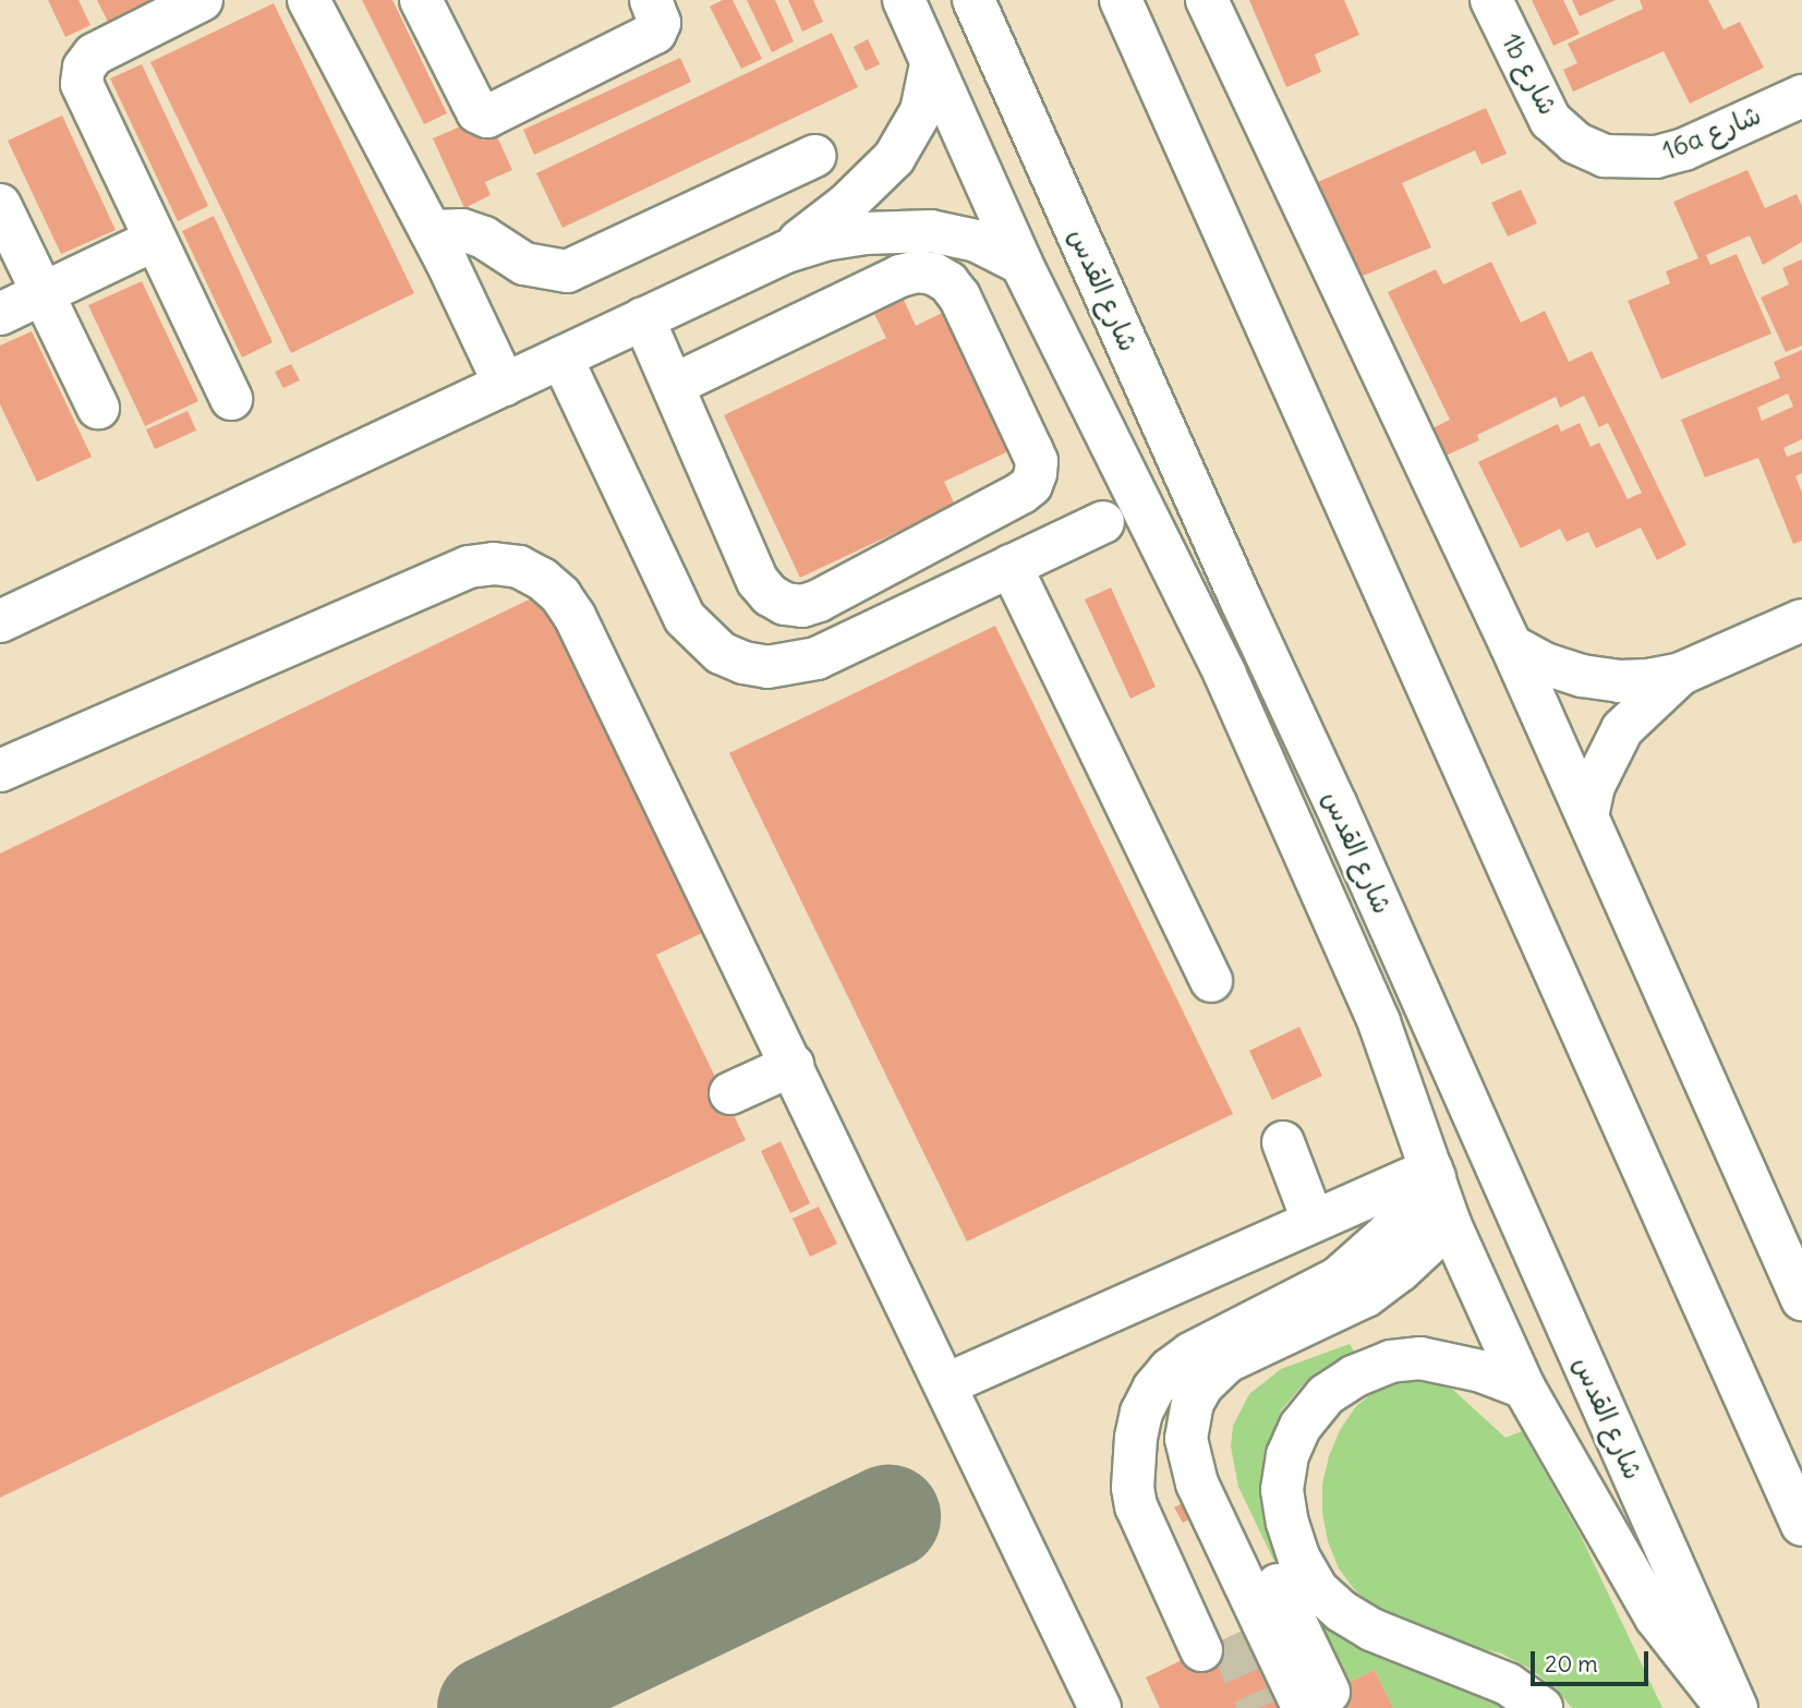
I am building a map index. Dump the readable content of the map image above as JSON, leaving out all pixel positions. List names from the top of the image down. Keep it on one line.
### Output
{"streets":{"street":["1b شارع","16a شارع","شارع القدس"]},"crossings":[["1b شارع","16a شارع"]],"scale_bar":"20 m"}
